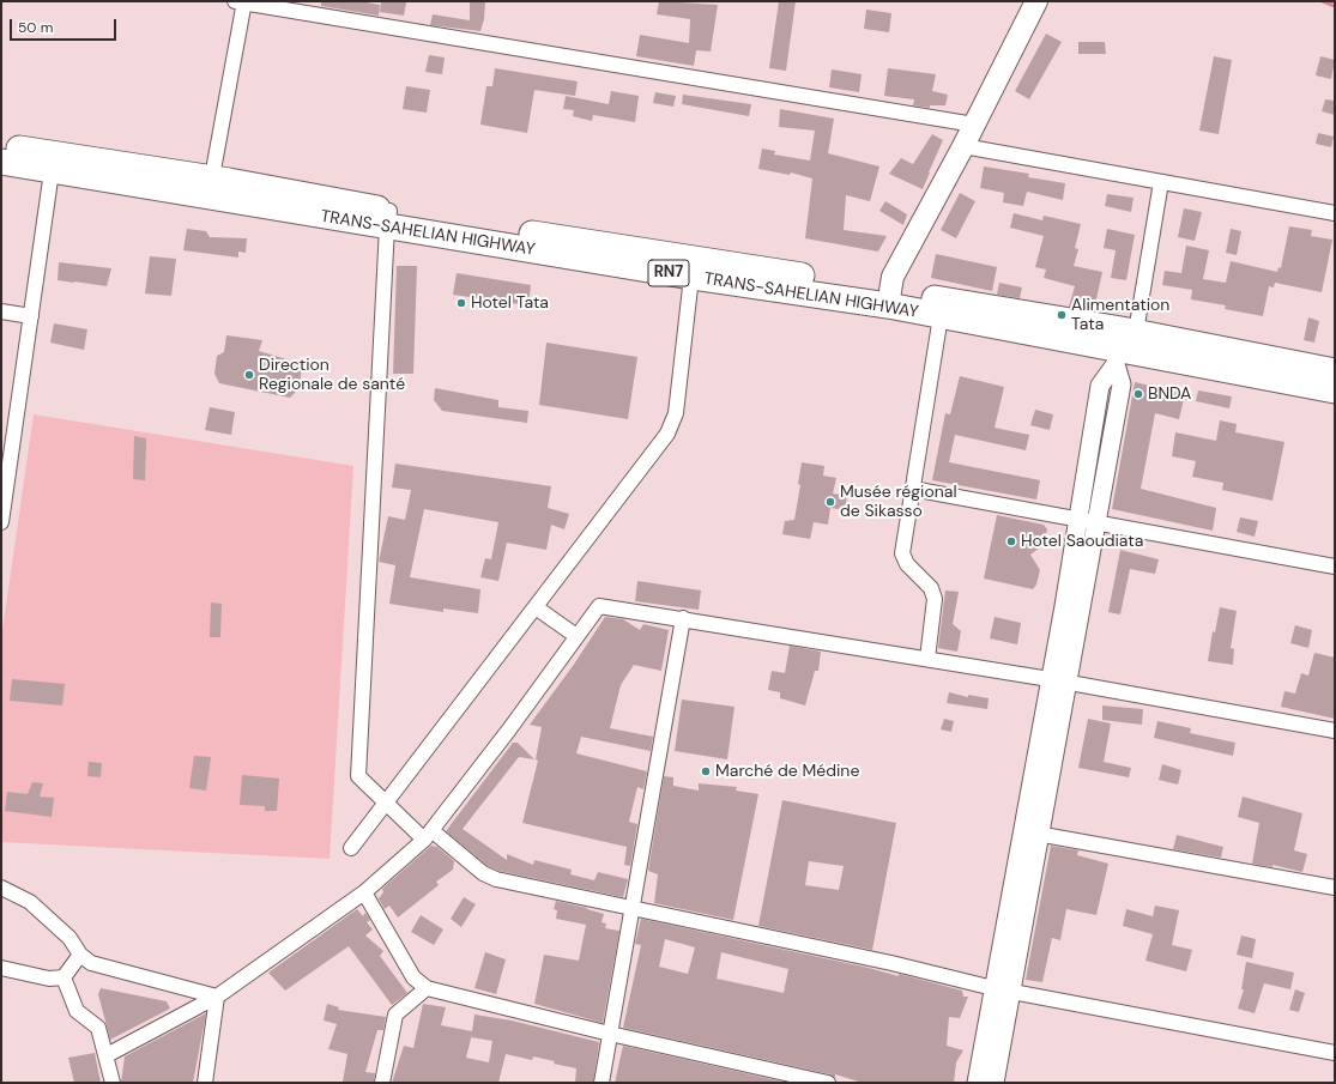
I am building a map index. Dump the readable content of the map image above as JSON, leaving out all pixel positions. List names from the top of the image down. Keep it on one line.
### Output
{"streets":{"highway":["TRANS-SAHELIAN HIGHWAY","RN7"]},"places":["Hotel Tata","Alimentation Tata","Direction Regionale de santé","BNDA","Musée régional de Sikasso","Hotel Saoudiata","Marché de Médine"],"scale_bar":"50 m"}
